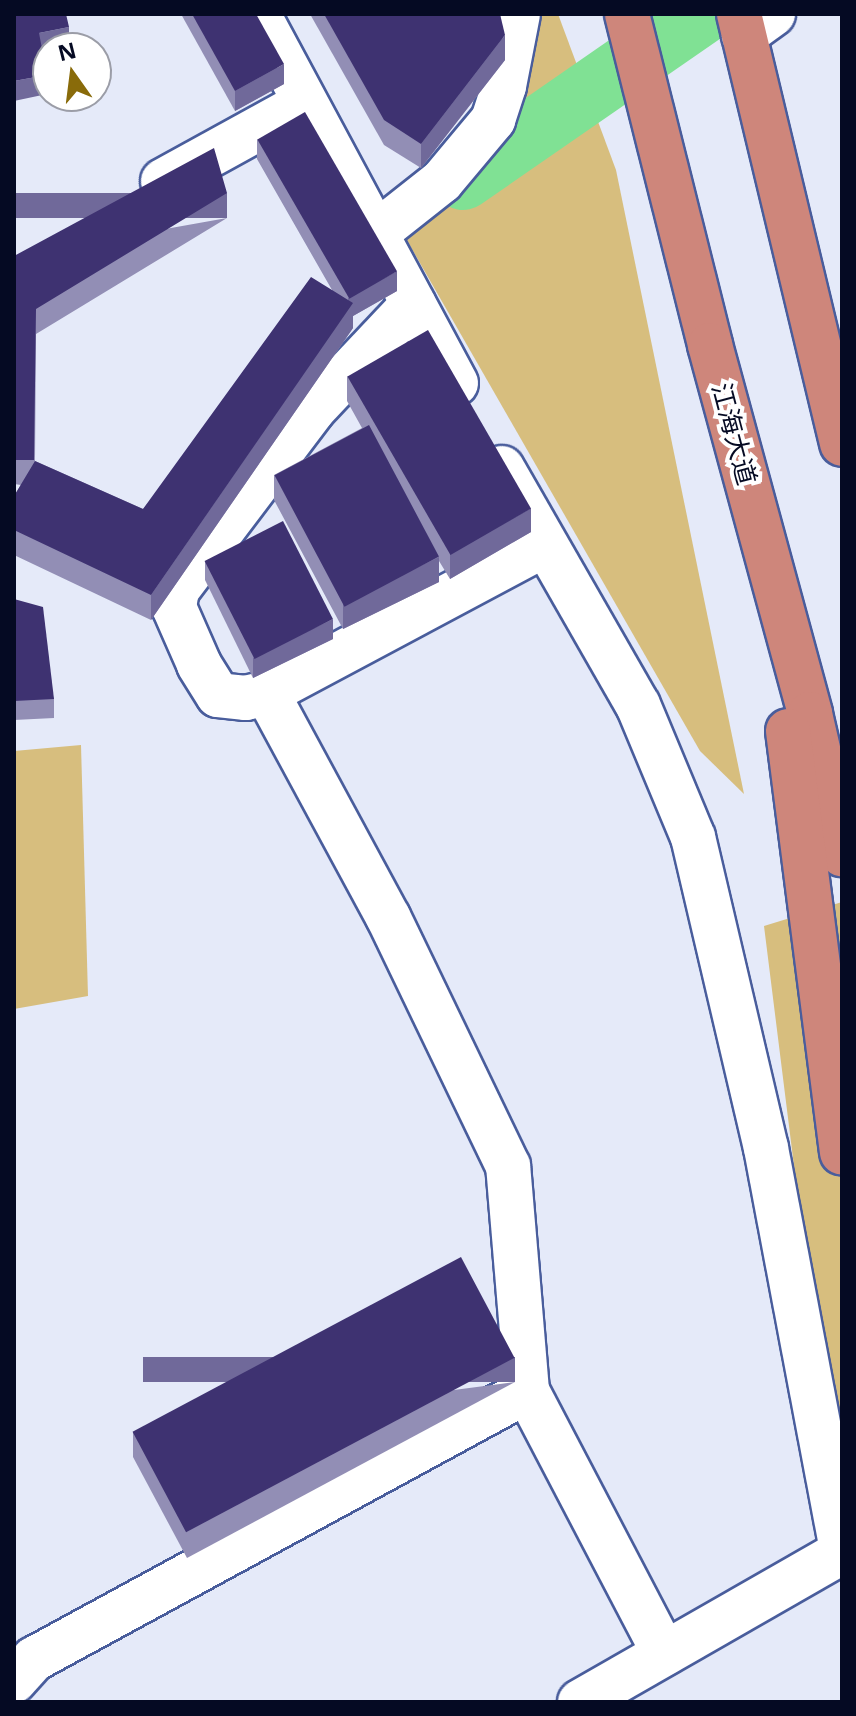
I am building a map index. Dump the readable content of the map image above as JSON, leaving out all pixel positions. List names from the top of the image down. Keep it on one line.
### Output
{"streets":{"highway":["江海大道"]},"north":"top"}
